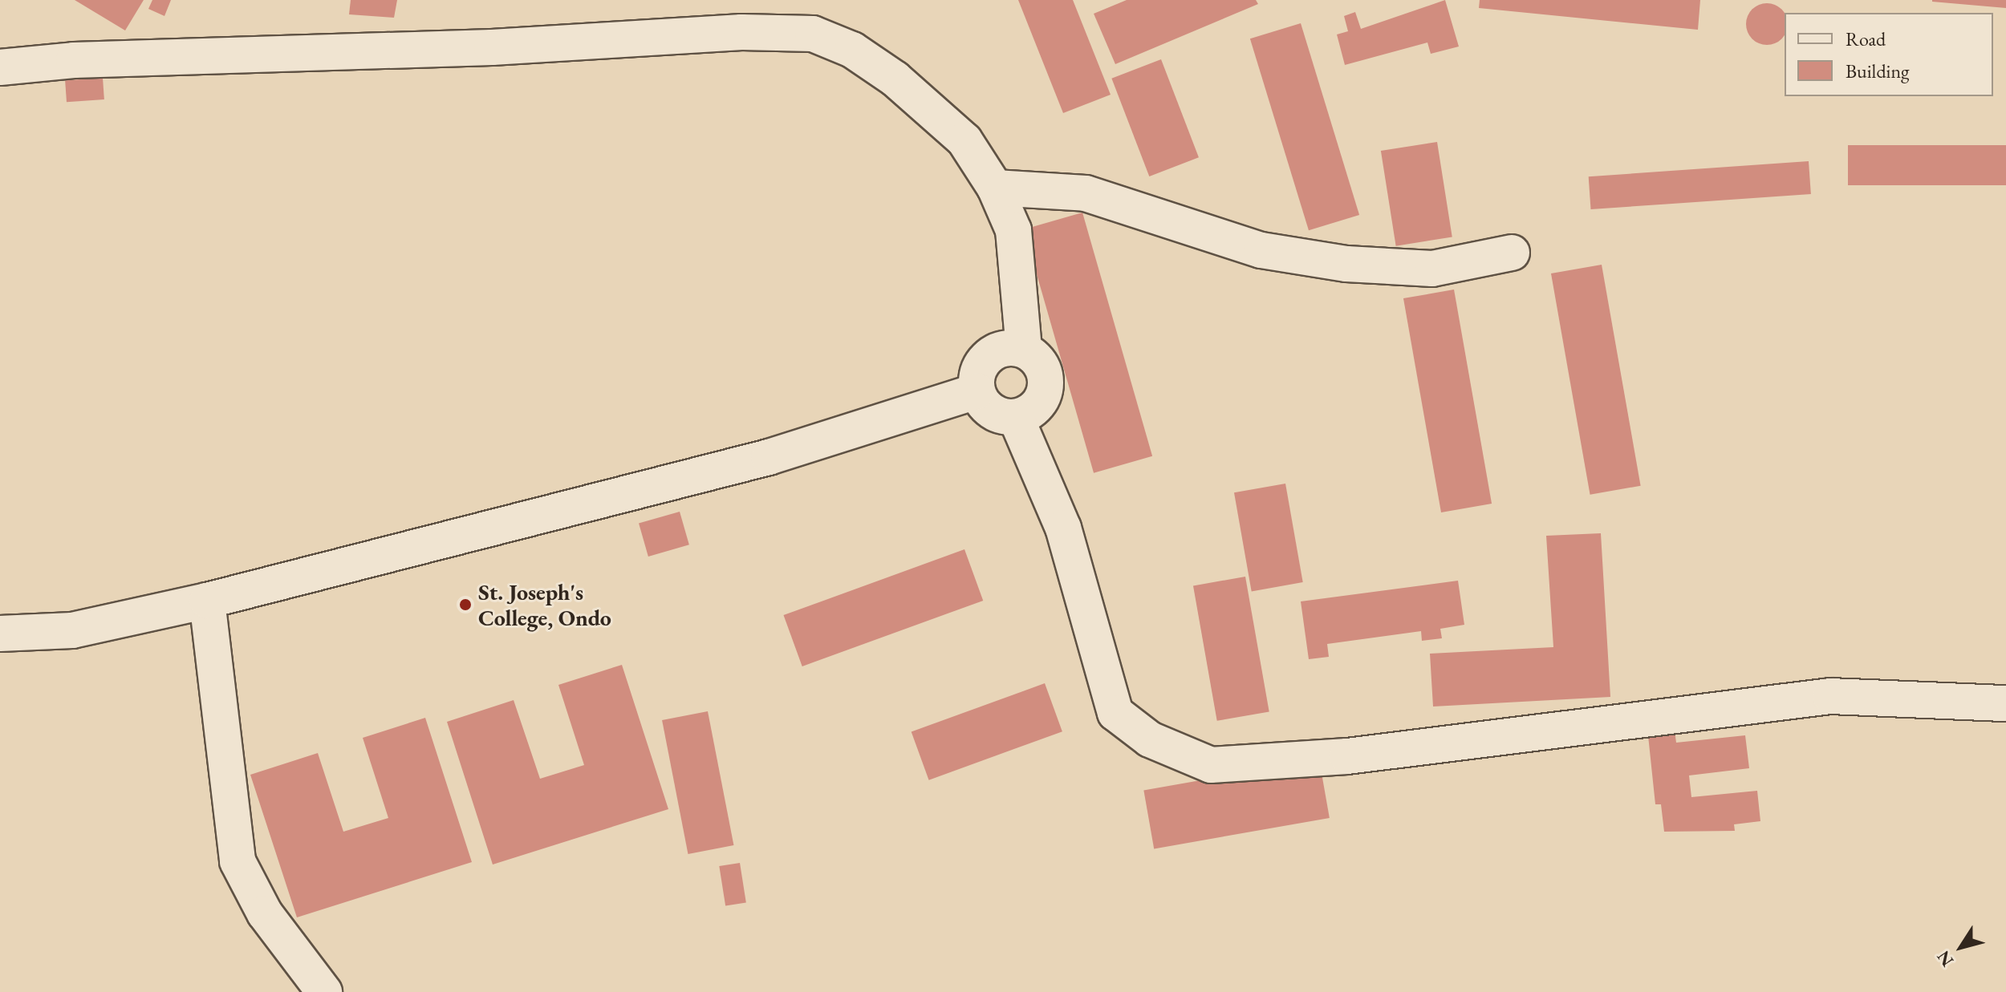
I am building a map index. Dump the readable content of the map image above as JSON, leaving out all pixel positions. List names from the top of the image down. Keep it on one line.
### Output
{"places":["St. Joseph's College, Ondo"],"legend":["Road","Building"],"north":"bottom left"}
